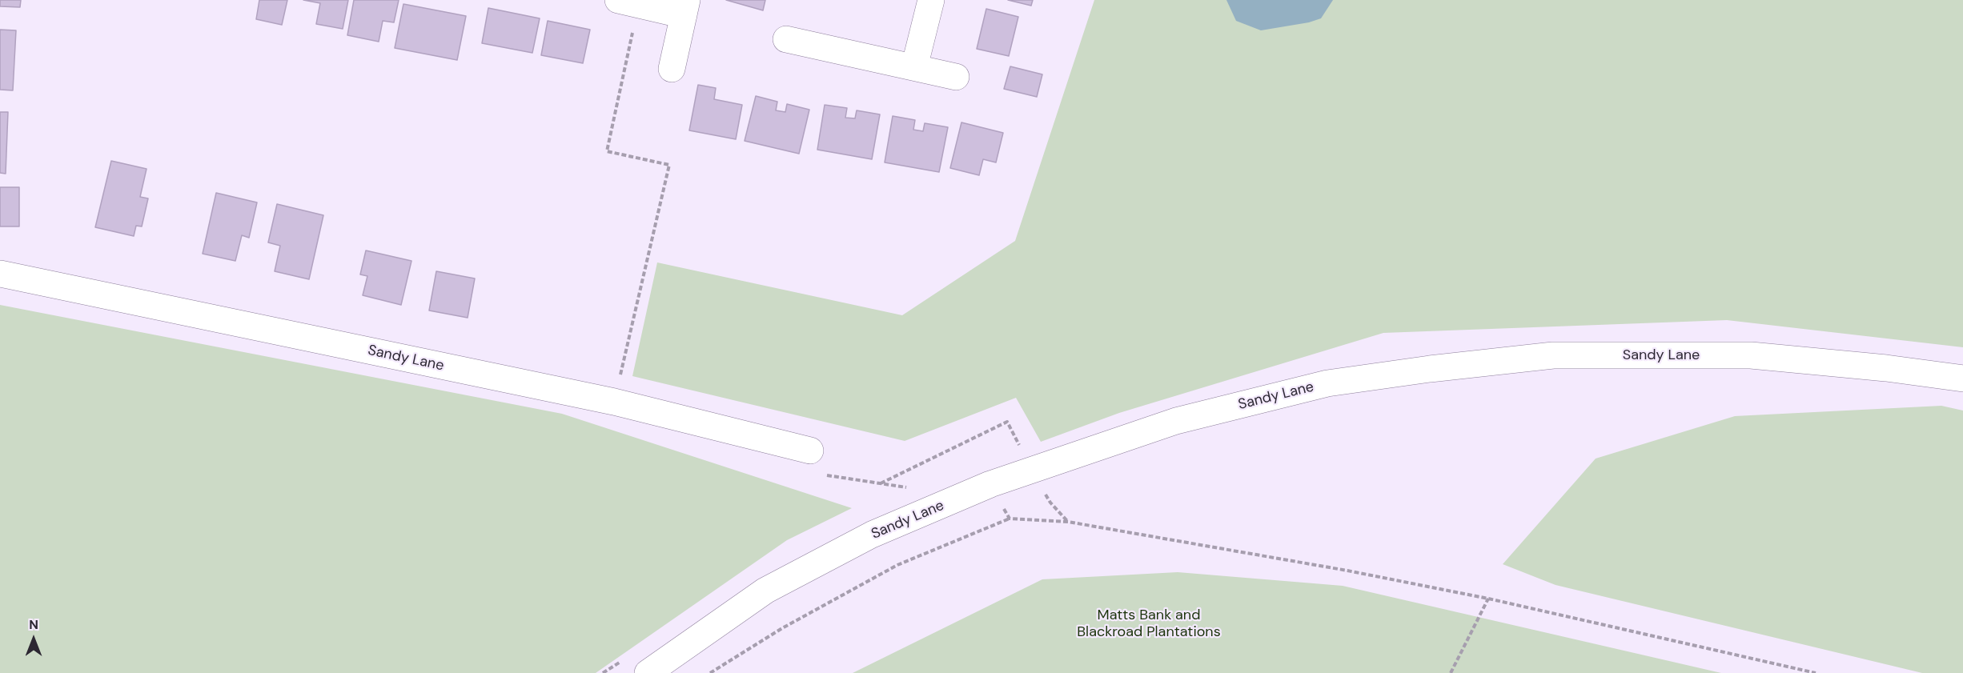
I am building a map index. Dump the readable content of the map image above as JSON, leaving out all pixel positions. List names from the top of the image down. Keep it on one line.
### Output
{"streets":{"main road":["Sandy Lane"]},"parks":["Matts Bank and Blackroad Plantations"],"north":"top"}
